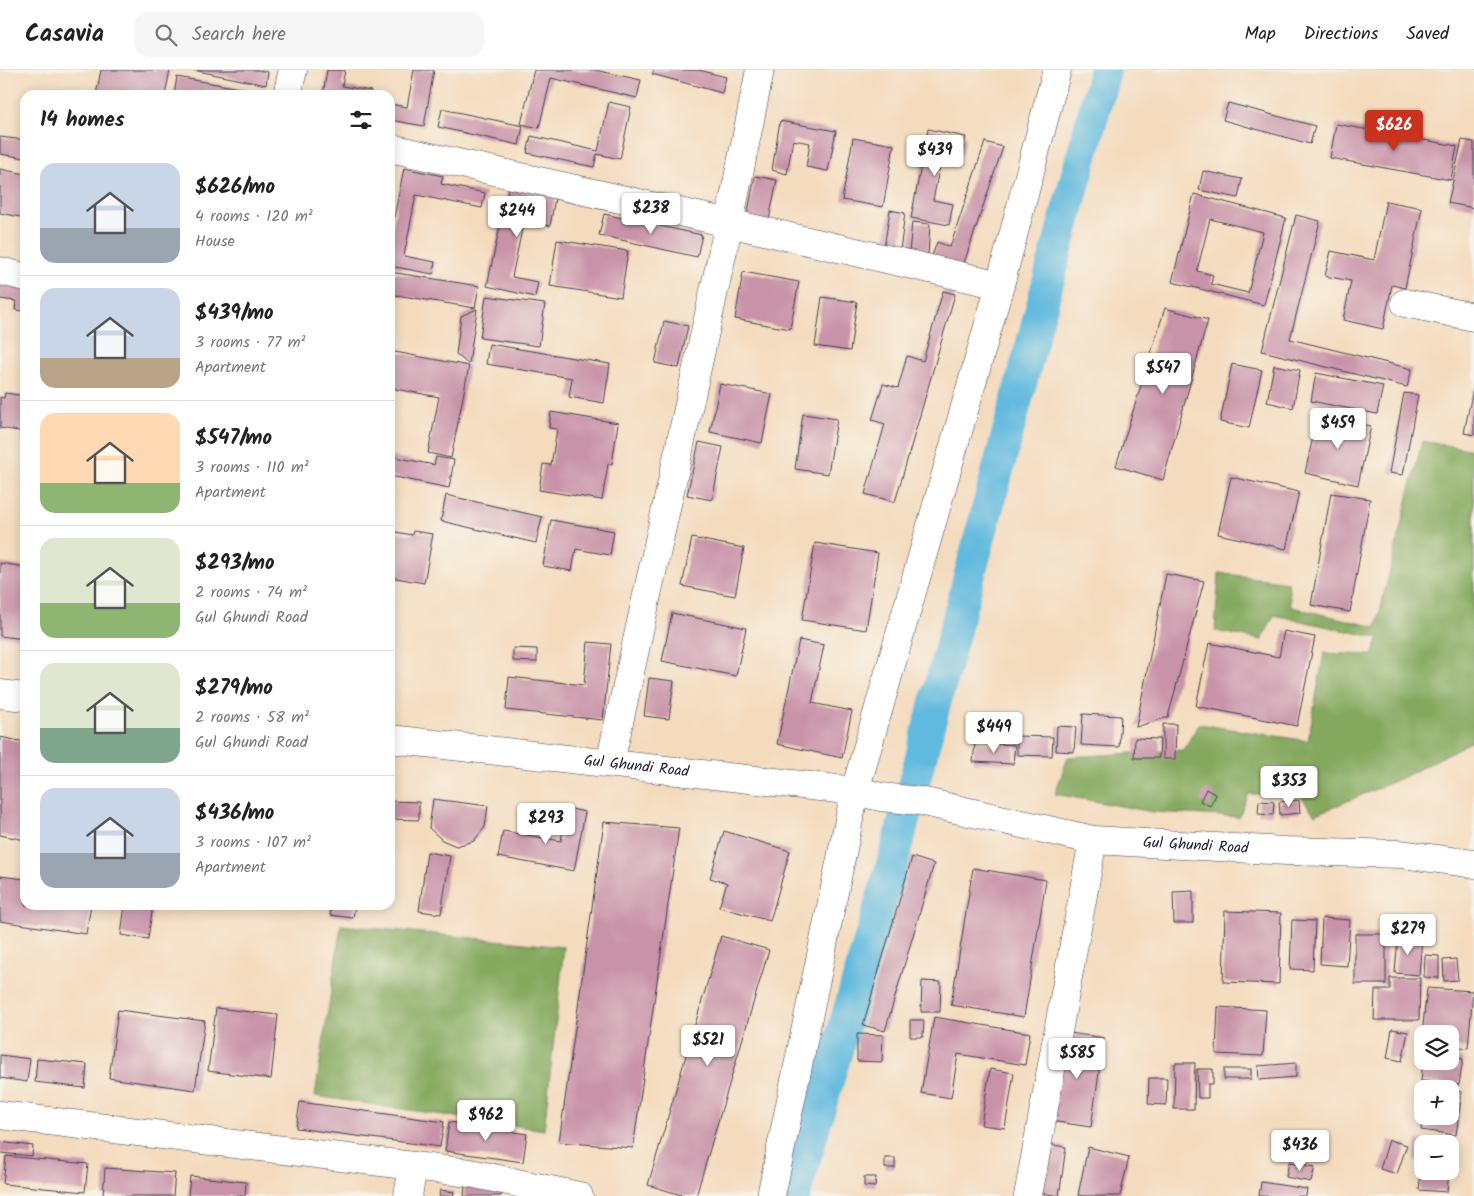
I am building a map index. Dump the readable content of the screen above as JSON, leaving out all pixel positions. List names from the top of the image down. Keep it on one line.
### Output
{"streets":{"street":["Gul Ghundi Road"]},"page":{"header":"Casavia","search":"Search here","nav":["Map","Directions","Saved"],"heading":"14 homes","price":["$626","$439","$238","$244","$547","$459","$449","$353","$293","$279","$521","$585","$962","$436"],"list":[{"name":"$626/mo","note":"4 rooms · 120 m² · House"},{"name":"$439/mo","note":"3 rooms · 77 m² · Apartment"},{"name":"$547/mo","note":"3 rooms · 110 m² · Apartment"},{"name":"$293/mo","note":"2 rooms · 74 m² · Gul Ghundi Road"},{"name":"$279/mo","note":"2 rooms · 58 m² · Gul Ghundi Road"},{"name":"$436/mo","note":"3 rooms · 107 m² · Apartment"}],"map_buttons":["+","−"]}}
